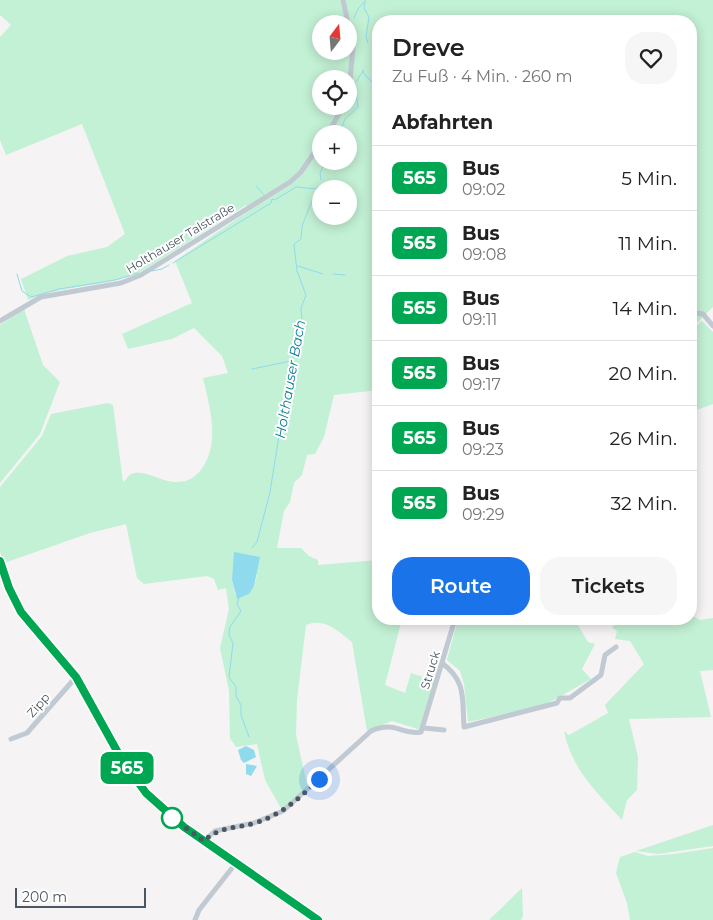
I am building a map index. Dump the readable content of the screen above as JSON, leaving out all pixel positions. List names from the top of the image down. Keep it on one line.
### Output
{"streets":{"street":["Holthauser Talstraße","Struck","Zipp"]},"water":["Holthauser Bach"],"lines":["bus line 565"],"scale_bar":"200 m","north":"top","page":{"on_map":"565","map_buttons":["+","−"],"heading":[["Dreve","Zu Fuß · 4 Min. · 260 m"],"Abfahrten"],"list":[{"mark":"565","name":"Bus","note":"09:02","value":"5 Min."},{"mark":"565","name":"Bus","note":"09:08","value":"11 Min."},{"mark":"565","name":"Bus","note":"09:11","value":"14 Min."},{"mark":"565","name":"Bus","note":"09:17","value":"20 Min."},{"mark":"565","name":"Bus","note":"09:23","value":"26 Min."},{"mark":"565","name":"Bus","note":"09:29","value":"32 Min."}],"buttons":["Route","Tickets"],"scale":"200 m"}}
